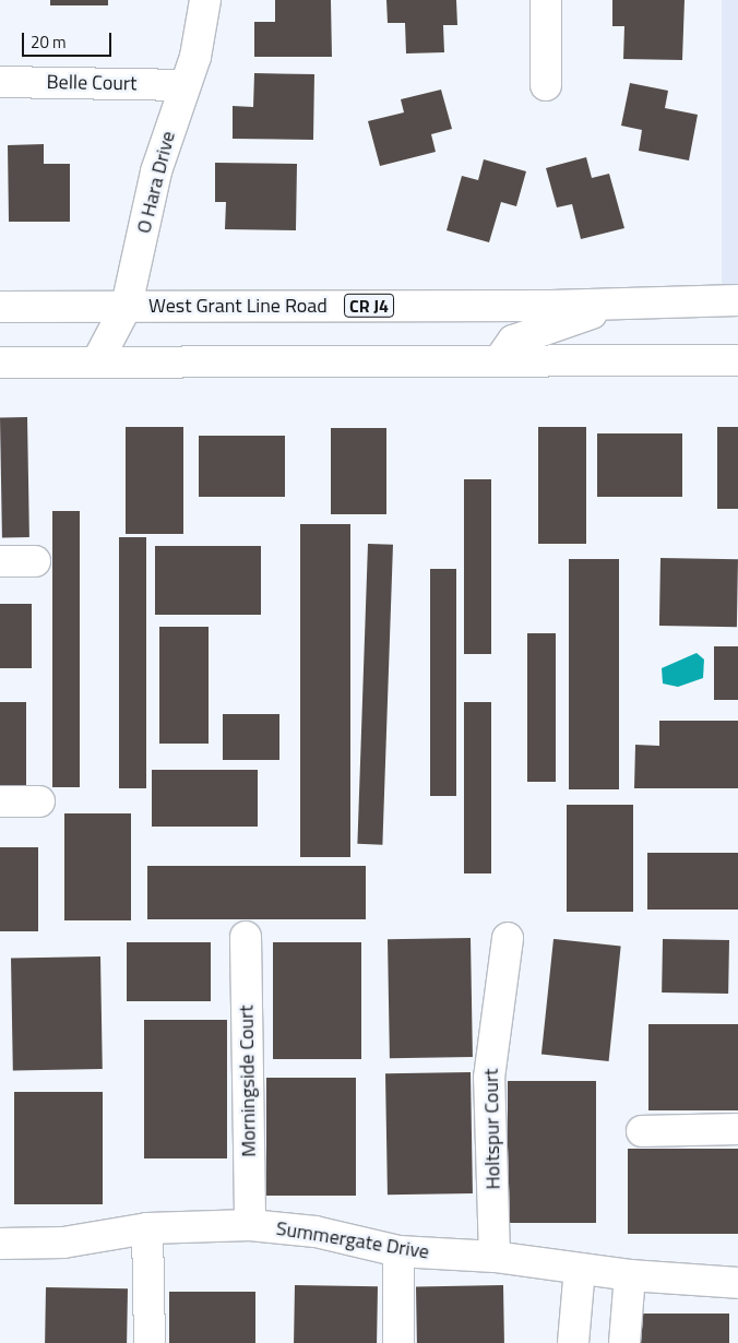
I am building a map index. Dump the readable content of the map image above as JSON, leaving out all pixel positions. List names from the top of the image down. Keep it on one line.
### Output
{"streets":{"street":["Belle Court","O Hara Drive","West Grant Line Road","CR J4","Morningside Court","Holtspur Court","Summergate Drive"]},"crossings":[["Belle Court","O Hara Drive"],["O Hara Drive","West Grant Line Road"],["Morningside Court","Summergate Drive"],["Holtspur Court","Summergate Drive"]],"scale_bar":"20 m"}
